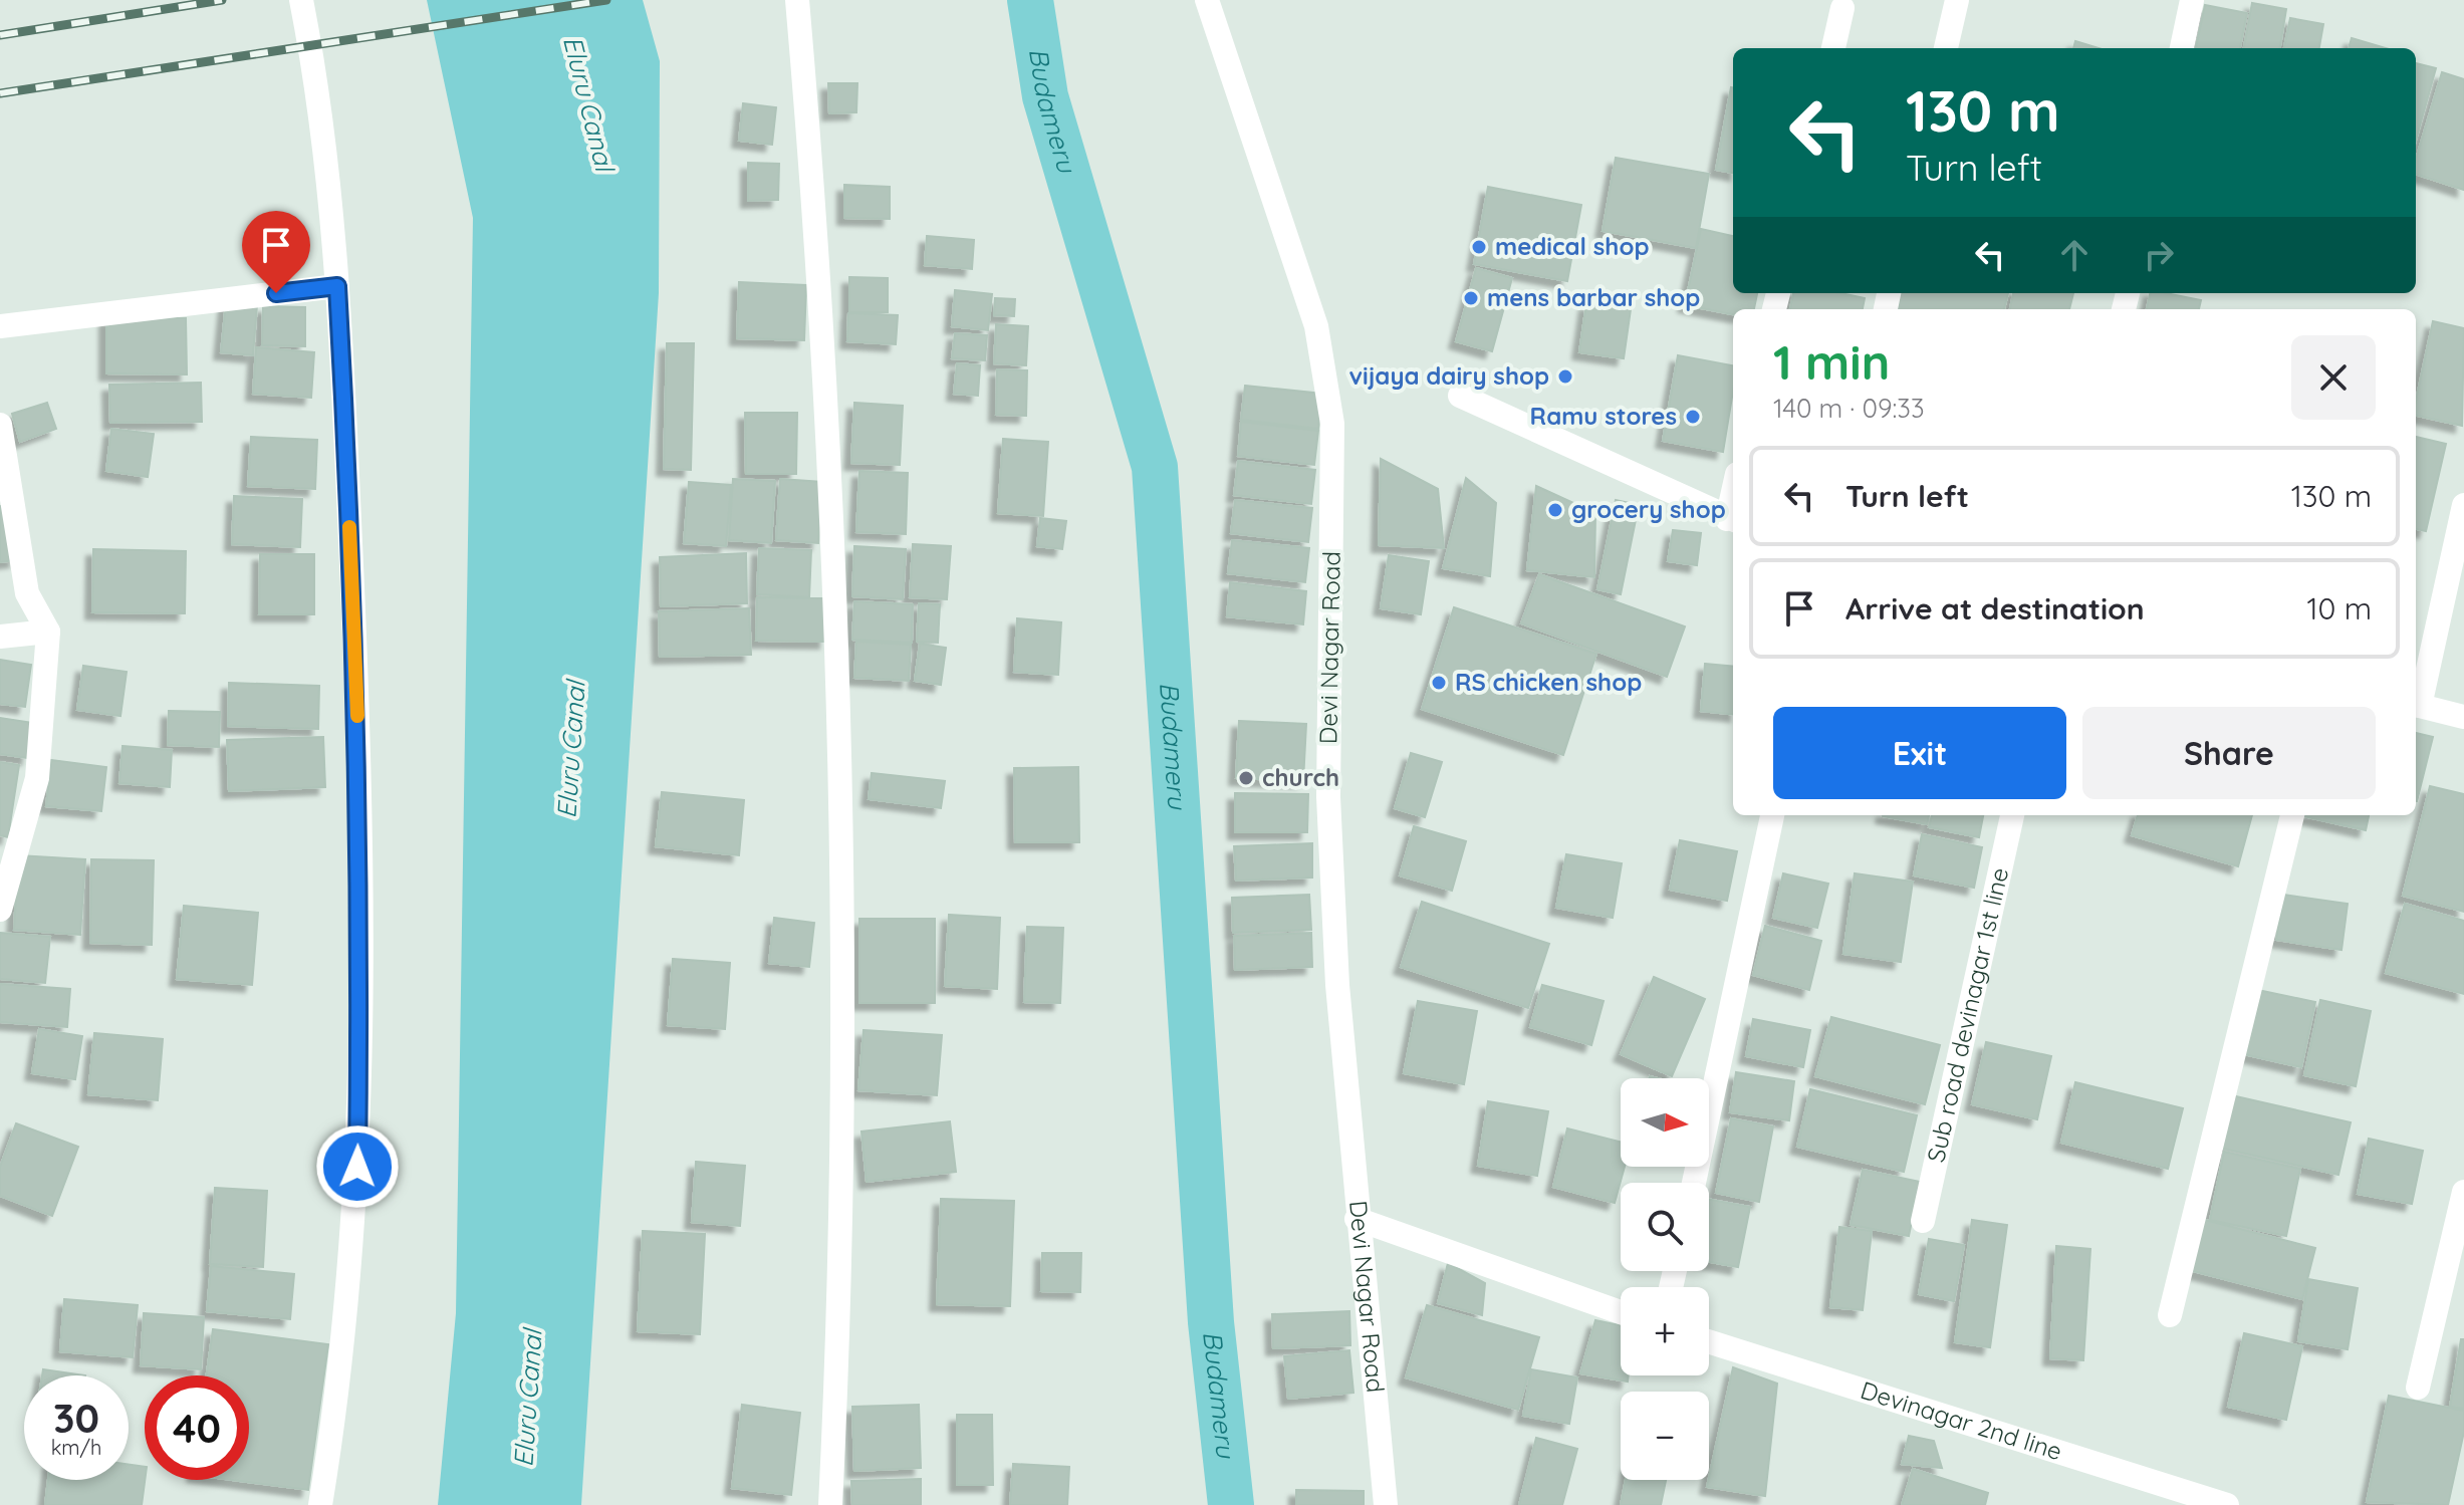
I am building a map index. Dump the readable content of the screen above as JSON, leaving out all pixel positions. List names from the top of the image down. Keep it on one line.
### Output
{"streets":{"street":["Devi Nagar Road","Sub road devinagar 1st line","Devinagar 2nd line"]},"water":["Eluru Canal","Budameru"],"places":["medical shop","mens barbar shop","vijaya dairy shop","Ramu stores","grocery shop","RS chicken shop","church"],"north":"right","page":{"turn":["130 m","Turn left"],"heading":["1 min","140 m · 09:33"],"list":[{"name":"Turn left","value":"130 m"},{"name":"Arrive at destination","value":"10 m"}],"buttons":["Exit","Share"],"map_buttons":["+","−"],"speed":"30 km/h","limit":"40"}}
